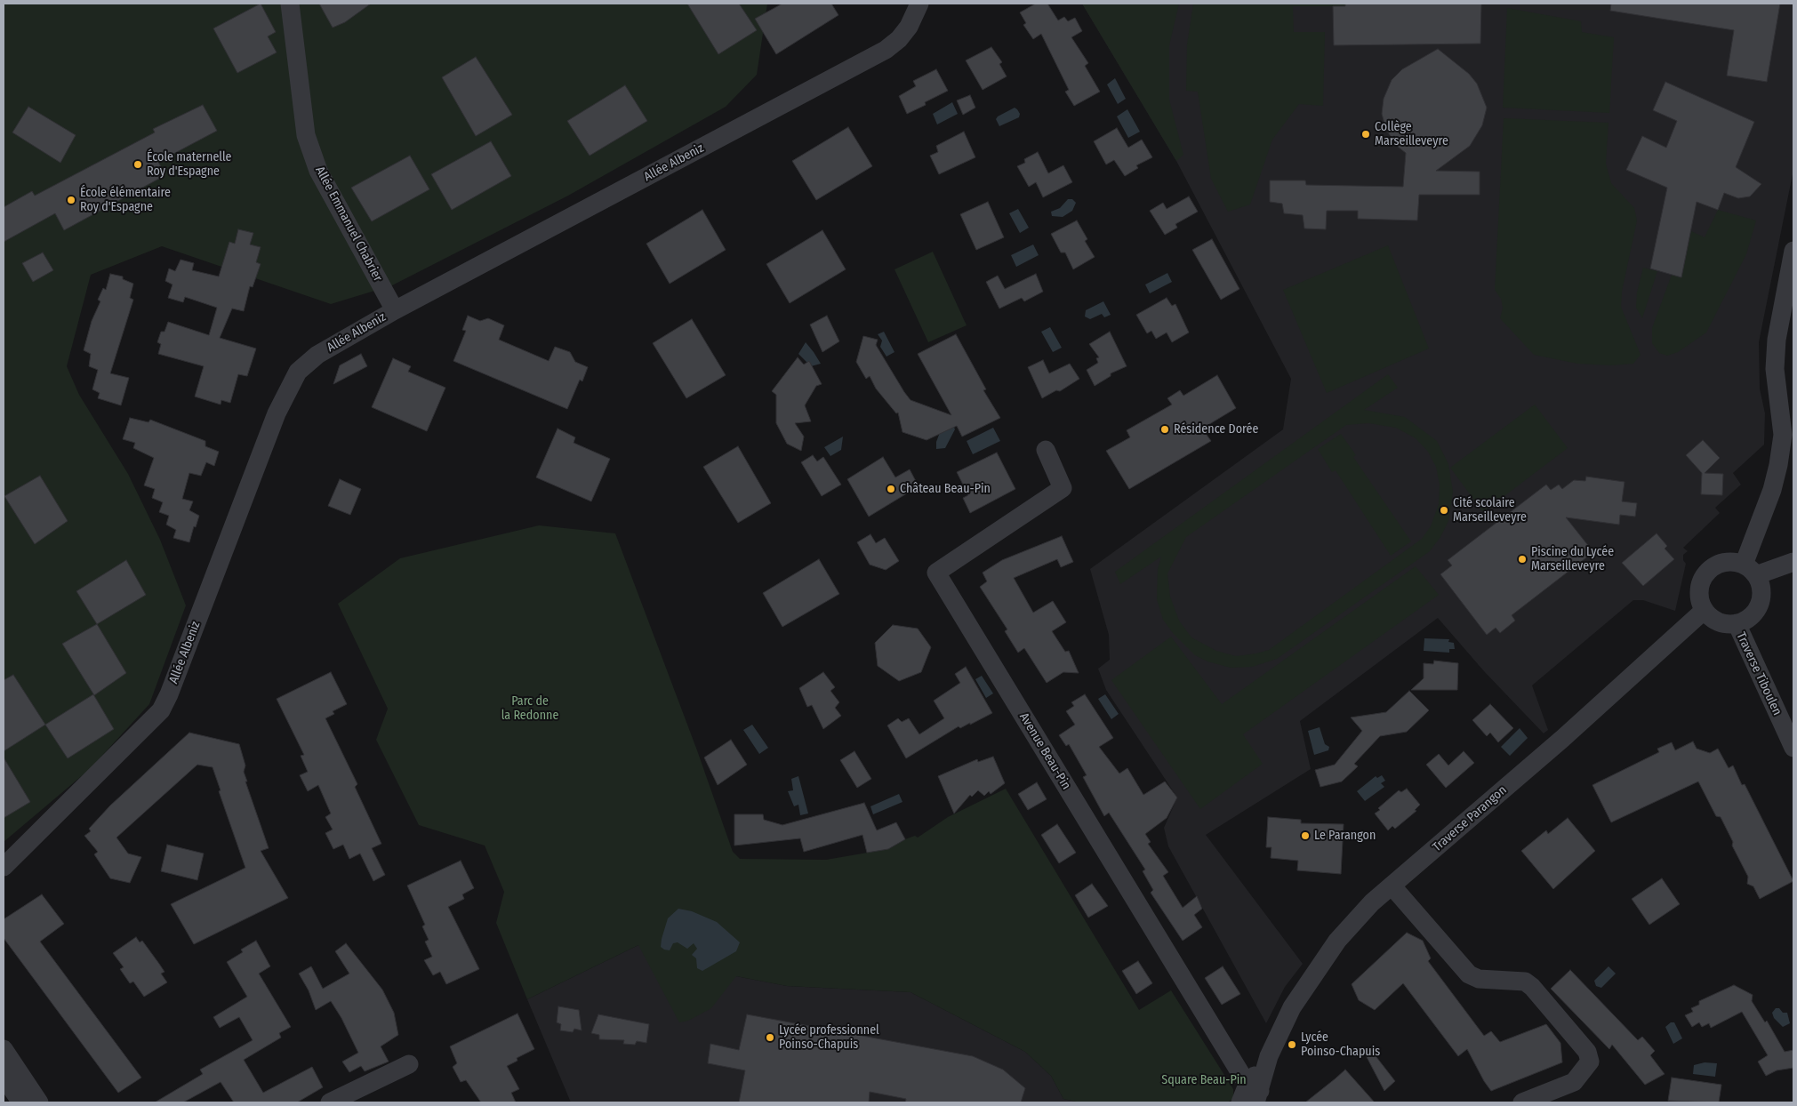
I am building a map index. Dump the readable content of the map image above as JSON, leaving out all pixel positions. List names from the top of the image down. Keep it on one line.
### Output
{"streets":{"street":["Allée Albeniz","Allée Emmanuel Chabrier","Traverse Tiboulen","Avenue Beau-Pin","Traverse Parangon"]},"crossings":[["Allée Albeniz","Allée Emmanuel Chabrier"],["Traverse Tiboulen","Traverse Parangon"],["Avenue Beau-Pin","Traverse Parangon"]],"parks":["Parc de la Redonne","Square Beau-Pin"],"places":["Collège Marseilleveyre","École maternelle Roy d'Espagne","École élémentaire Roy d'Espagne","Résidence Dorée","Château Beau-Pin","Cité scolaire Marseilleveyre","Piscine du Lycée Marseilleveyre","Le Parangon","Lycée professionnel Poinso-Chapuis","Lycée Poinso-Chapuis"]}
